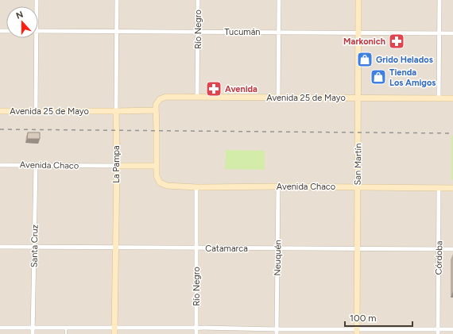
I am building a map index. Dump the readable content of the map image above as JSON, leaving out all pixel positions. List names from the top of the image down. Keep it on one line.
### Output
{"streets":{"street":["Río Negro","Tucumán","Avenida 25 de Mayo","La Pampa","San Martín","Avenida Chaco","Santa Cruz","Catamarca","Neuquén","Córdoba"]},"crossings":[["Río Negro","Tucumán"],["Río Negro","Avenida 25 de Mayo"],["Río Negro","Avenida Chaco"],["Río Negro","Catamarca"],["Tucumán","La Pampa"],["Tucumán","San Martín"],["Avenida 25 de Mayo","La Pampa"],["Avenida 25 de Mayo","San Martín"],["La Pampa","Avenida Chaco"],["La Pampa","Catamarca"],["San Martín","Avenida Chaco"],["San Martín","Catamarca"],["Avenida Chaco","Santa Cruz"],["Avenida Chaco","Neuquén"],["Avenida Chaco","Córdoba"],["Santa Cruz","Catamarca"],["Catamarca","Neuquén"],["Catamarca","Córdoba"]],"places":{"pharmacy":["Markonich","Avenida"],"shop":["Grido Helados","Tienda Los Amigos"]},"scale_bar":"100 m","north":"top"}
